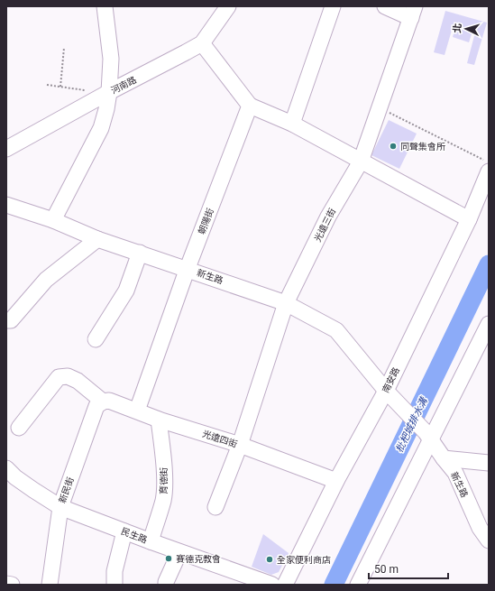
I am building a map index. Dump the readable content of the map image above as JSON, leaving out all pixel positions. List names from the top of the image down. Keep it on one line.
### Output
{"streets":{"street":["河南路","朝陽街","光遠三街","新生路","南安路","光遠四街","育德街","新民街","民生路"]},"crossings":[["朝陽街","新生路"],["朝陽街","光遠四街"],["光遠三街","新生路"],["光遠三街","光遠四街"],["新生路","南安路"],["南安路","光遠四街"],["光遠四街","育德街"],["光遠四街","新民街"],["育德街","民生路"],["新民街","民生路"]],"water":["枇杷城排水溝"],"places":["同聲集會所","賽德克教會","全家便利商店"],"scale_bar":"50 m","north":"left"}
